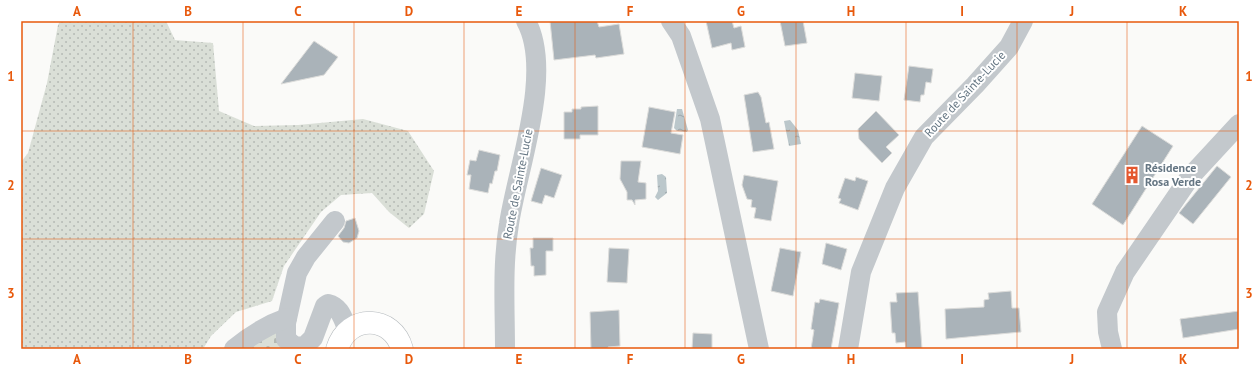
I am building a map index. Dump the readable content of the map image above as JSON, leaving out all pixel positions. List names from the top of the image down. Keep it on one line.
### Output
{"streets":{"street":["Route de Sainte-Lucie"]},"places":{"building":["Résidence Rosa Verde"]},"grid":{"columns":["A","B","C","D","E","F","G","H","I","J","K"],"rows":["1","2","3"]}}
